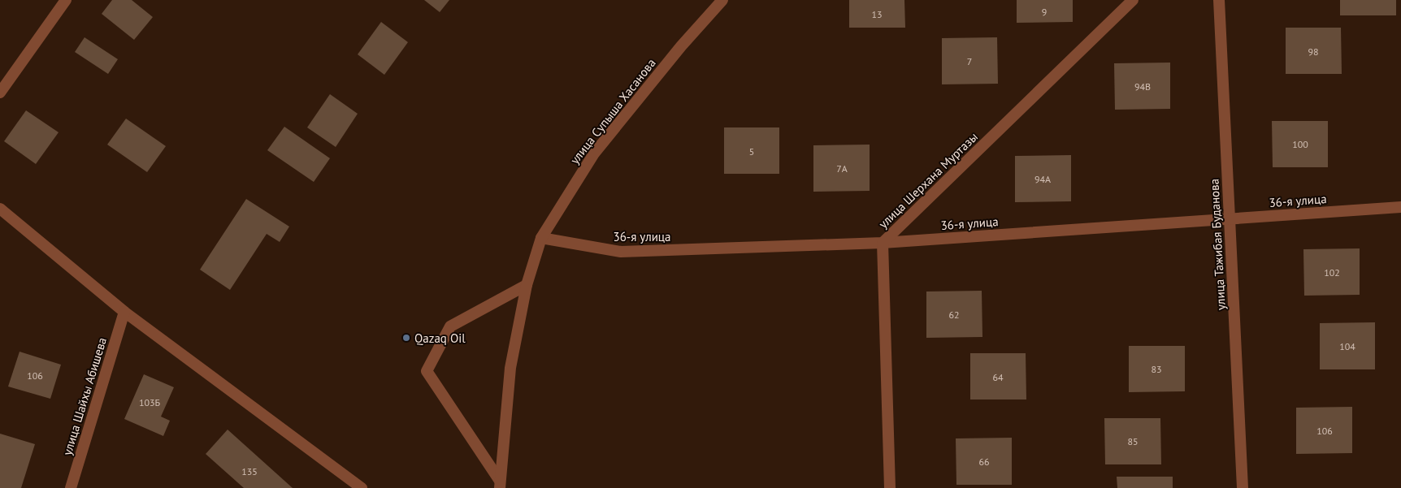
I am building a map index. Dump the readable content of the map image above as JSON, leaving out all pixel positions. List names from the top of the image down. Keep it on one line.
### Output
{"streets":{"street":["улица Супыша Хасанова","улица Шерхана Муртазы","36-я улица","улица Тажибая Буданова","улица Шайхы Абишева"]},"crossings":[["улица Супыша Хасанова","36-я улица"],["улица Шерхана Муртазы","36-я улица"],["36-я улица","улица Тажибая Буданова"]],"places":["Qazaq Oil"],"house_numbers":["9","13","98","7","94В","100","5","7А","94А","102","62","104","83","106","64","103Б","106","85","66","135"]}
